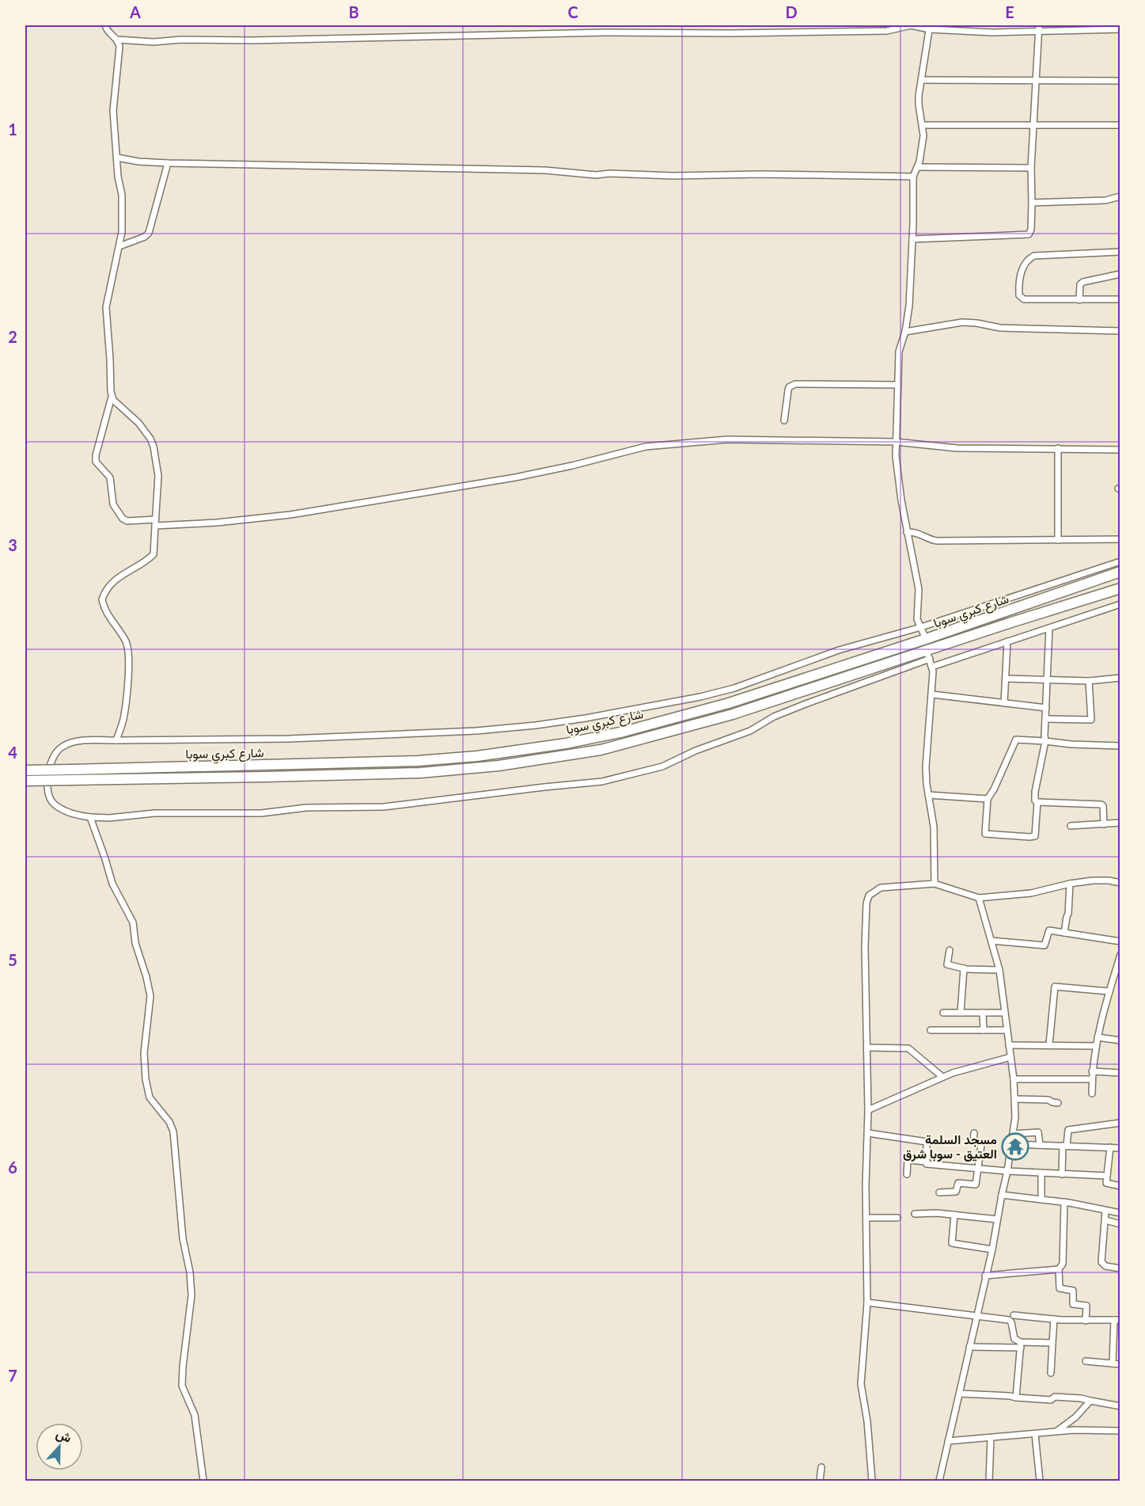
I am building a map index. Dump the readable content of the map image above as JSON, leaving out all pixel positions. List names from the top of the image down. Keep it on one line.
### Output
{"streets":{"highway":["شارع كبري سوبا"]},"places":{"temple":["مسجد السلمة العتيق - سوبا شرق"]},"north":"top","grid":{"columns":["A","B","C","D","E"],"rows":["1","2","3","4","5","6","7"]}}
